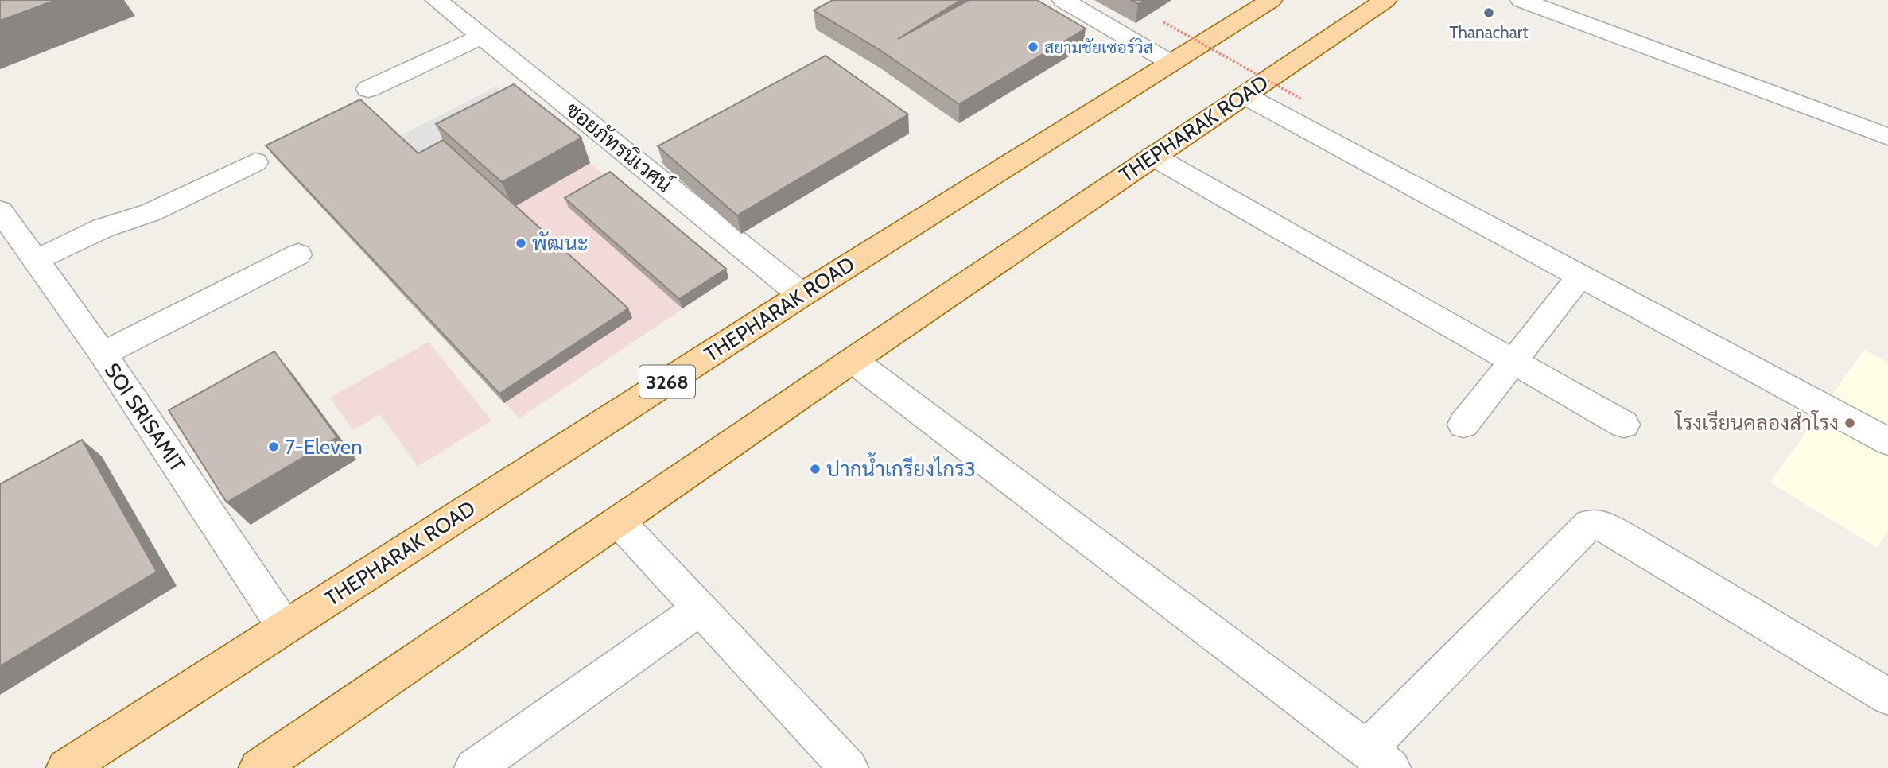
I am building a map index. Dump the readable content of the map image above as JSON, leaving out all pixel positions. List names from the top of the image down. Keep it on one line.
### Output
{"streets":{"main road":["THEPHARAK ROAD","3268"],"street":["ซอยภัทรนิเวศน์","SOI SRISAMIT"]},"crossings":[["THEPHARAK ROAD","ซอยภัทรนิเวศน์"],["THEPHARAK ROAD","SOI SRISAMIT"]],"places":["Thanachart","สยามชัยเซอร์วิส","พัฒนะ","โรงเรียนคลองสำโรง","7-Eleven","ปากน้ำเกรียงไกร3"]}
